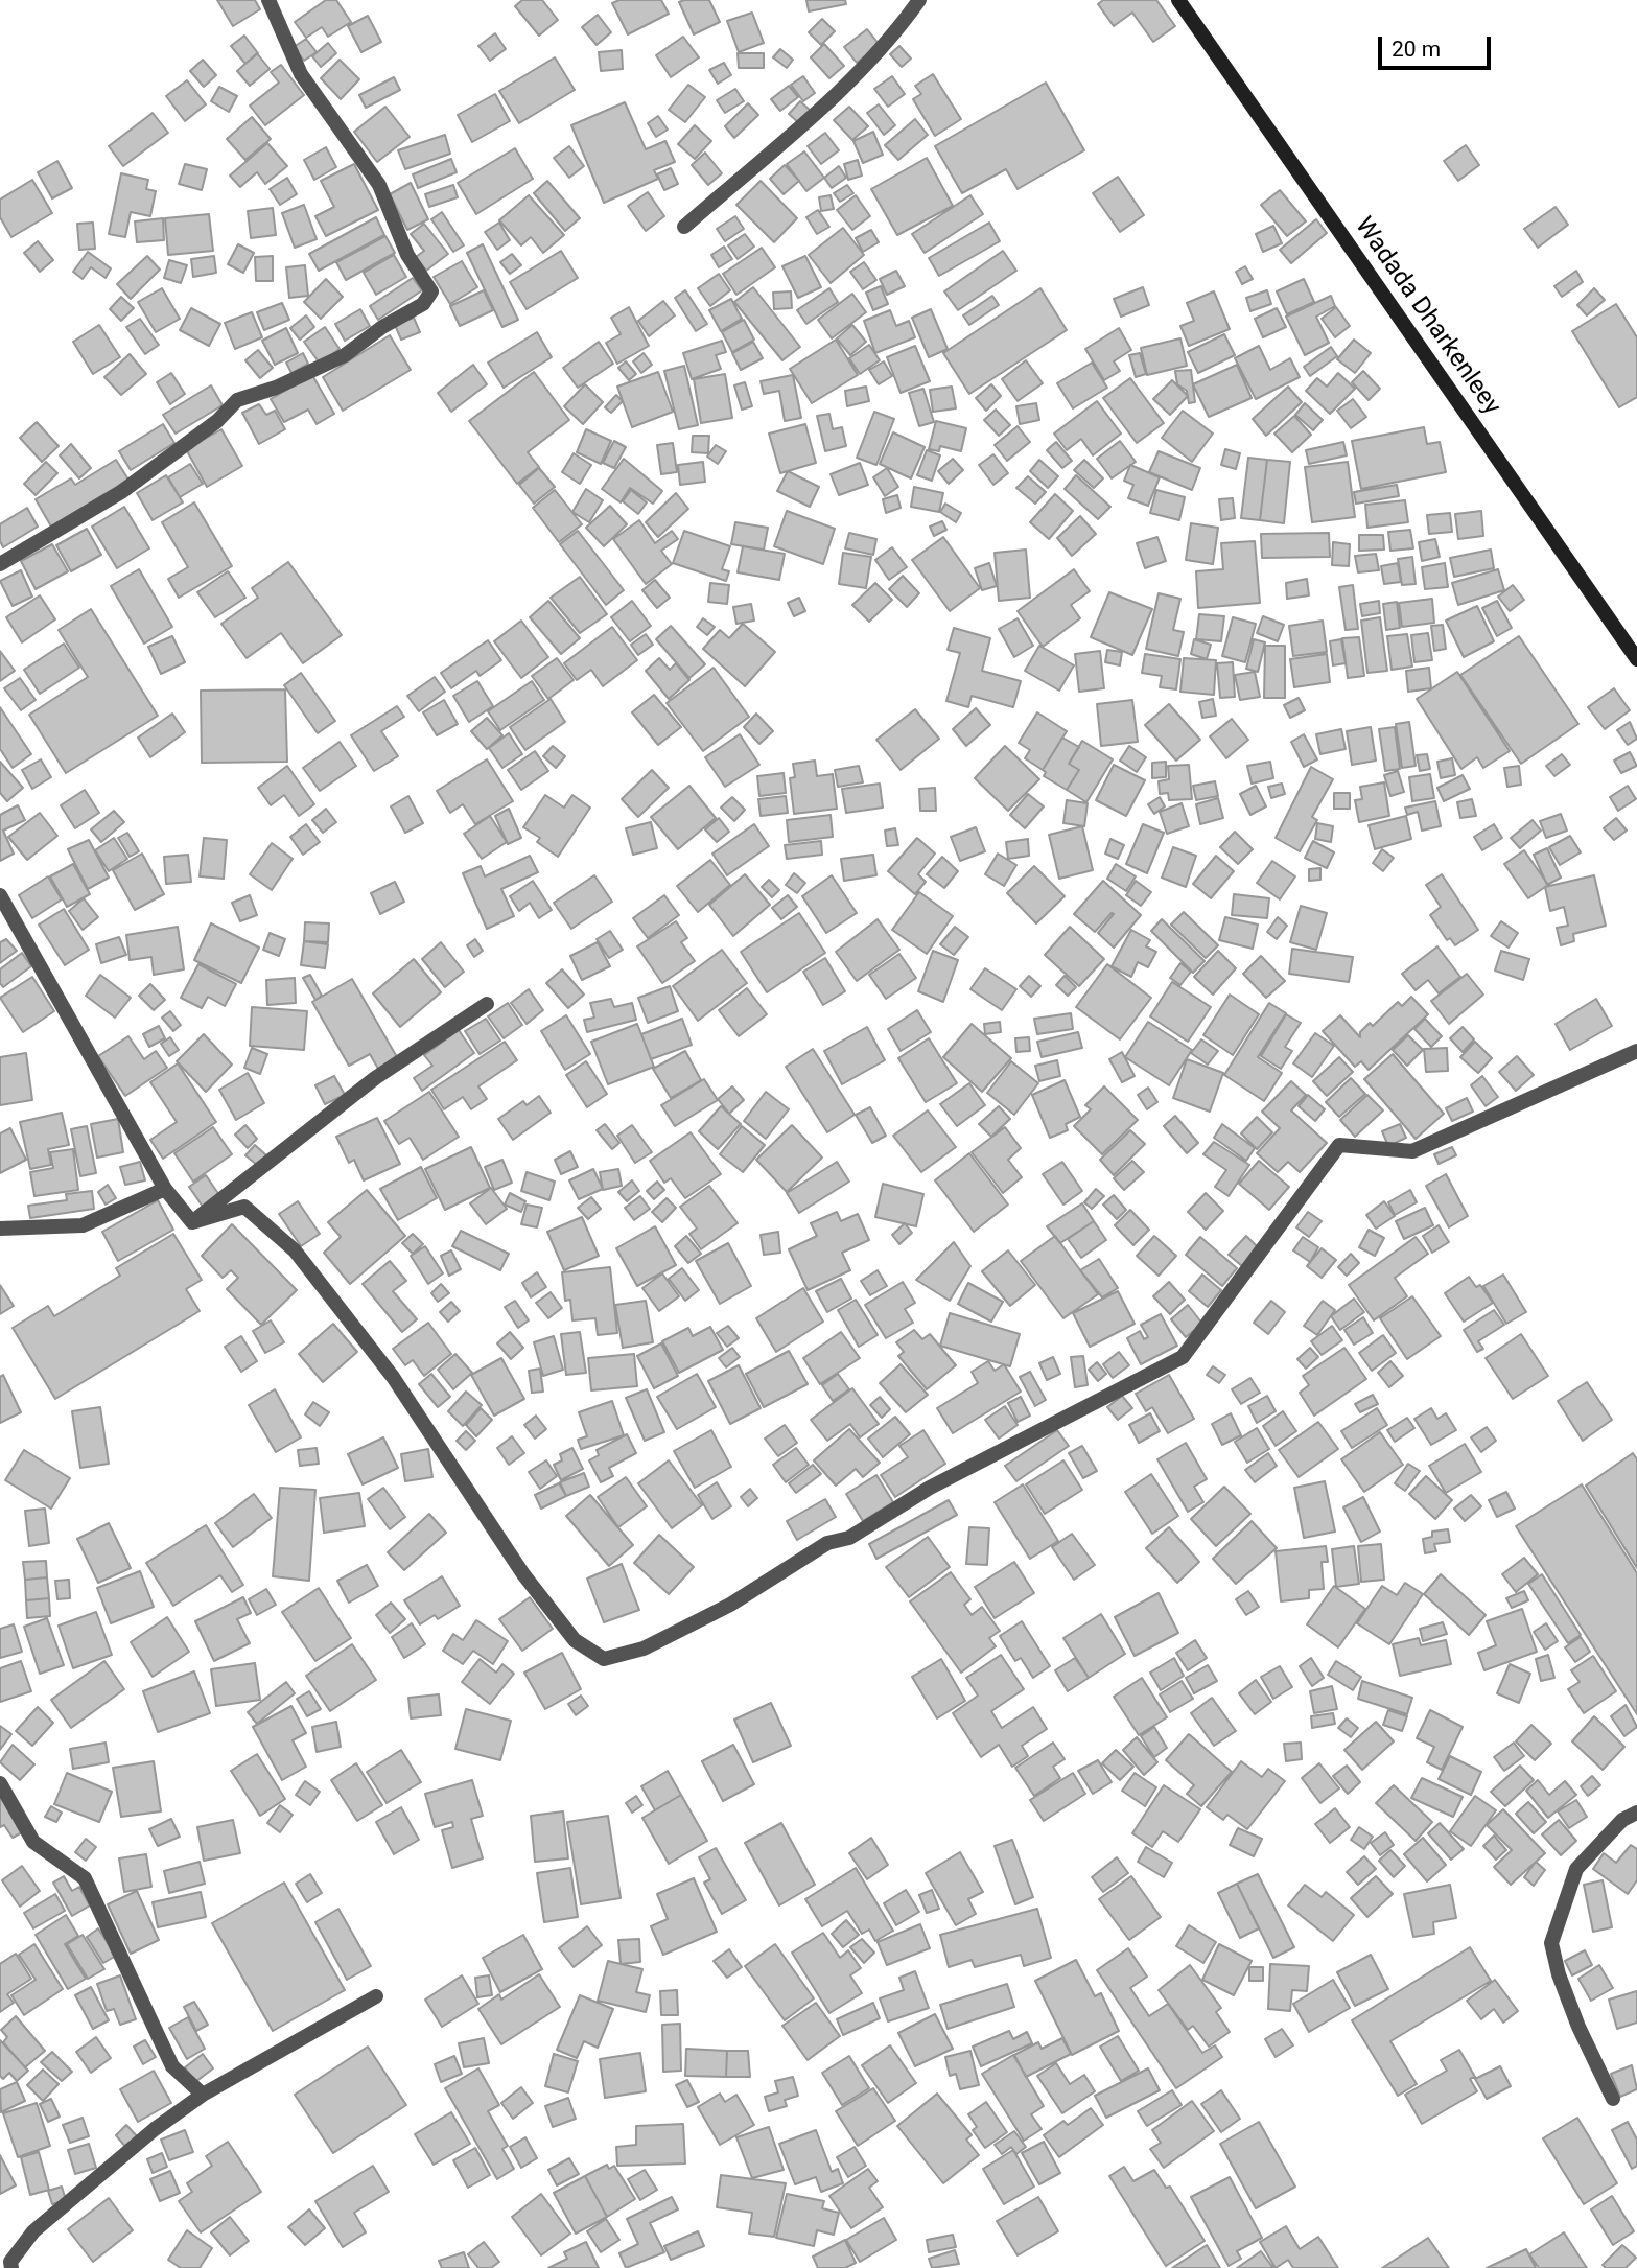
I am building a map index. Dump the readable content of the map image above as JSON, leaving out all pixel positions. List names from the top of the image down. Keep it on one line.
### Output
{"streets":{"main road":["Wadada Dharkenleey"]},"scale_bar":"20 m"}
